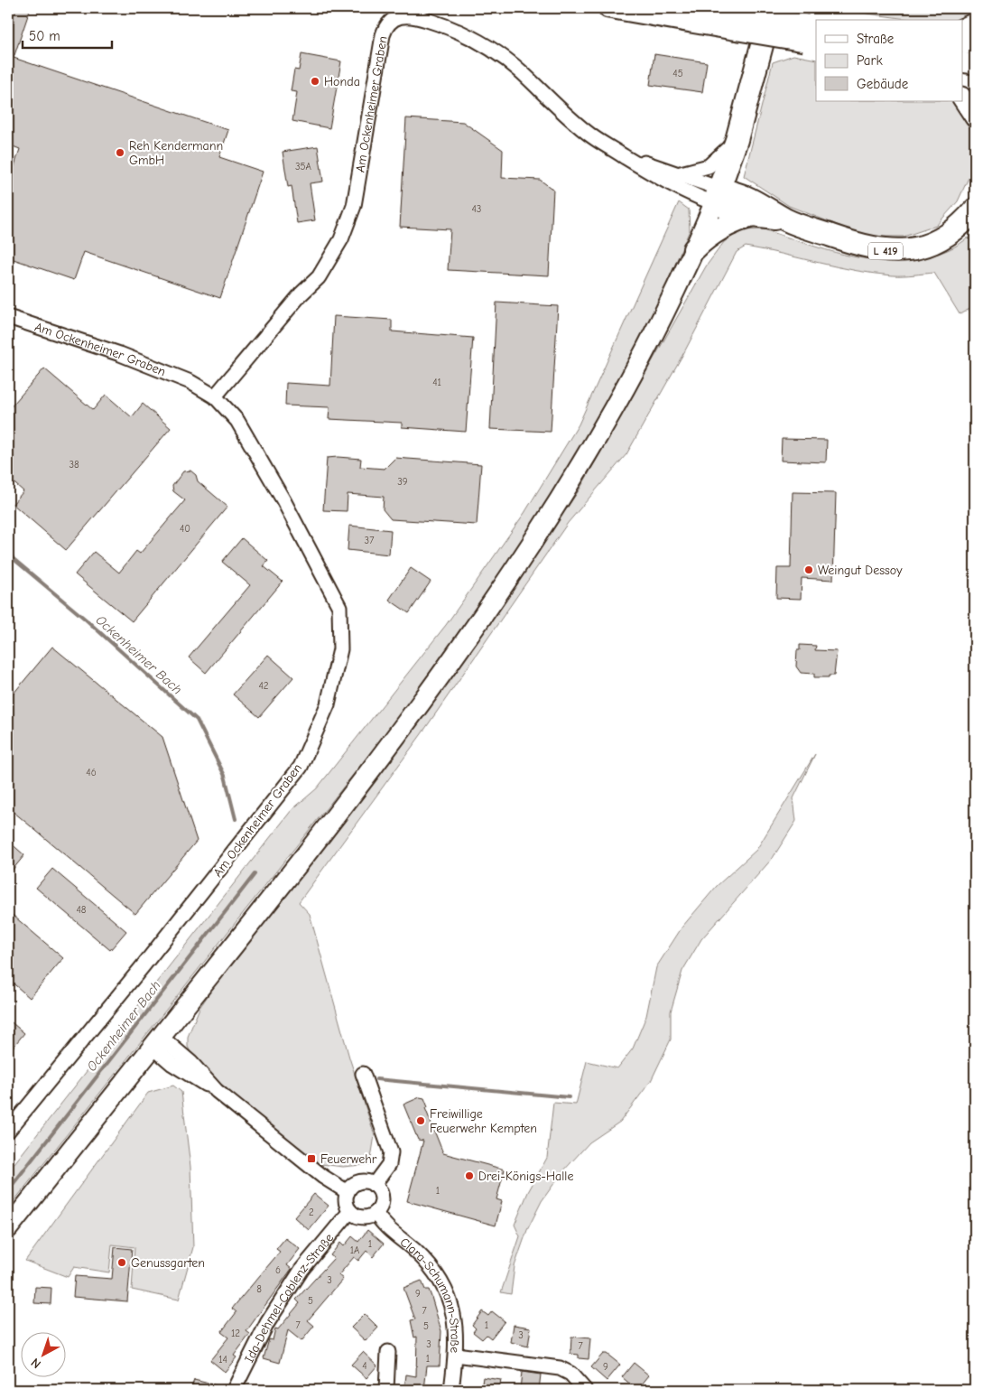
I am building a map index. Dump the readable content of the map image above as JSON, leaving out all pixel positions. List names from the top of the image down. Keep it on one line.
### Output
{"streets":{"main road":["L 419"],"street":["Am Ockenheimer Graben","Clara-Schumann-Straße","Ida-Dehmel-Coblenz-Straße"]},"crossings":[["Am Ockenheimer Graben","L 419"],["Clara-Schumann-Straße","Ida-Dehmel-Coblenz-Straße"]],"water":["Ockenheimer Bach"],"places":{"other":["Honda","Reh Kendermann GmbH","Weingut Dessoy","Freiwillige Feuerwehr Kempten","Drei-Königs-Halle","Genussgarten"],"transit":["Feuerwehr"]},"house_numbers":["45","35A","43","41","38","39","40","37","42","46","48","1","2","1","1A","6","3","8","9","5","7","7","1","5","12","3","3","7","1","14","4","9"],"legend":["Straße","Park","Gebäude"],"scale_bar":"50 m","north":"bottom left"}
